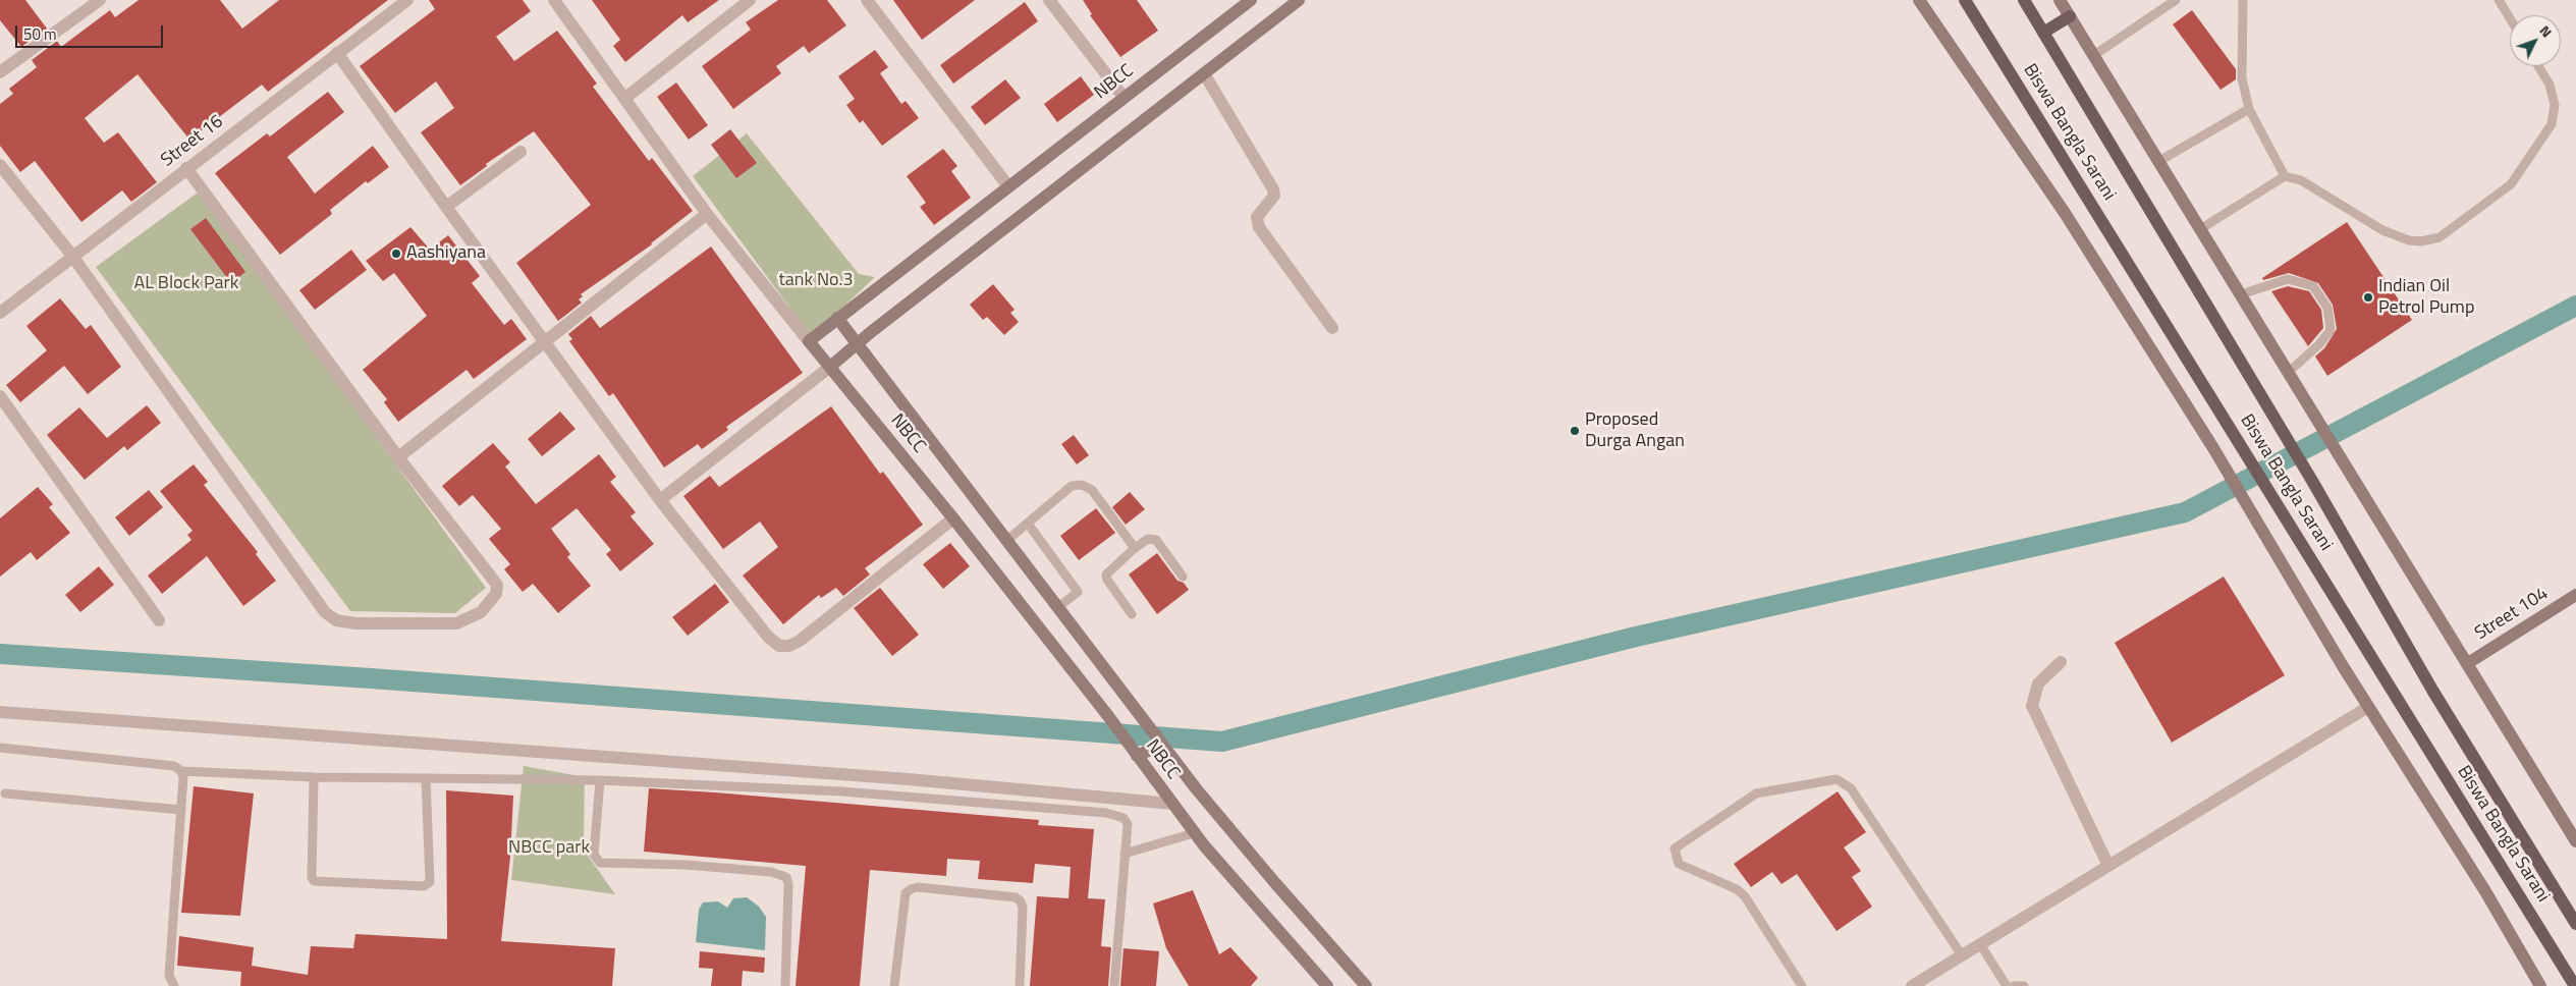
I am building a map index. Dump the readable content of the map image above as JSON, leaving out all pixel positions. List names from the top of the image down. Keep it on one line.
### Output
{"streets":{"main road":["Biswa Bangla Sarani"],"street":["NBCC","Street 16","Street 104"]},"parks":["tank No.3","AL Block Park","NBCC park"],"places":["Aashiyana","Indian Oil Petrol Pump","Proposed Durga Angan"],"scale_bar":"50 m","north":"top right"}
